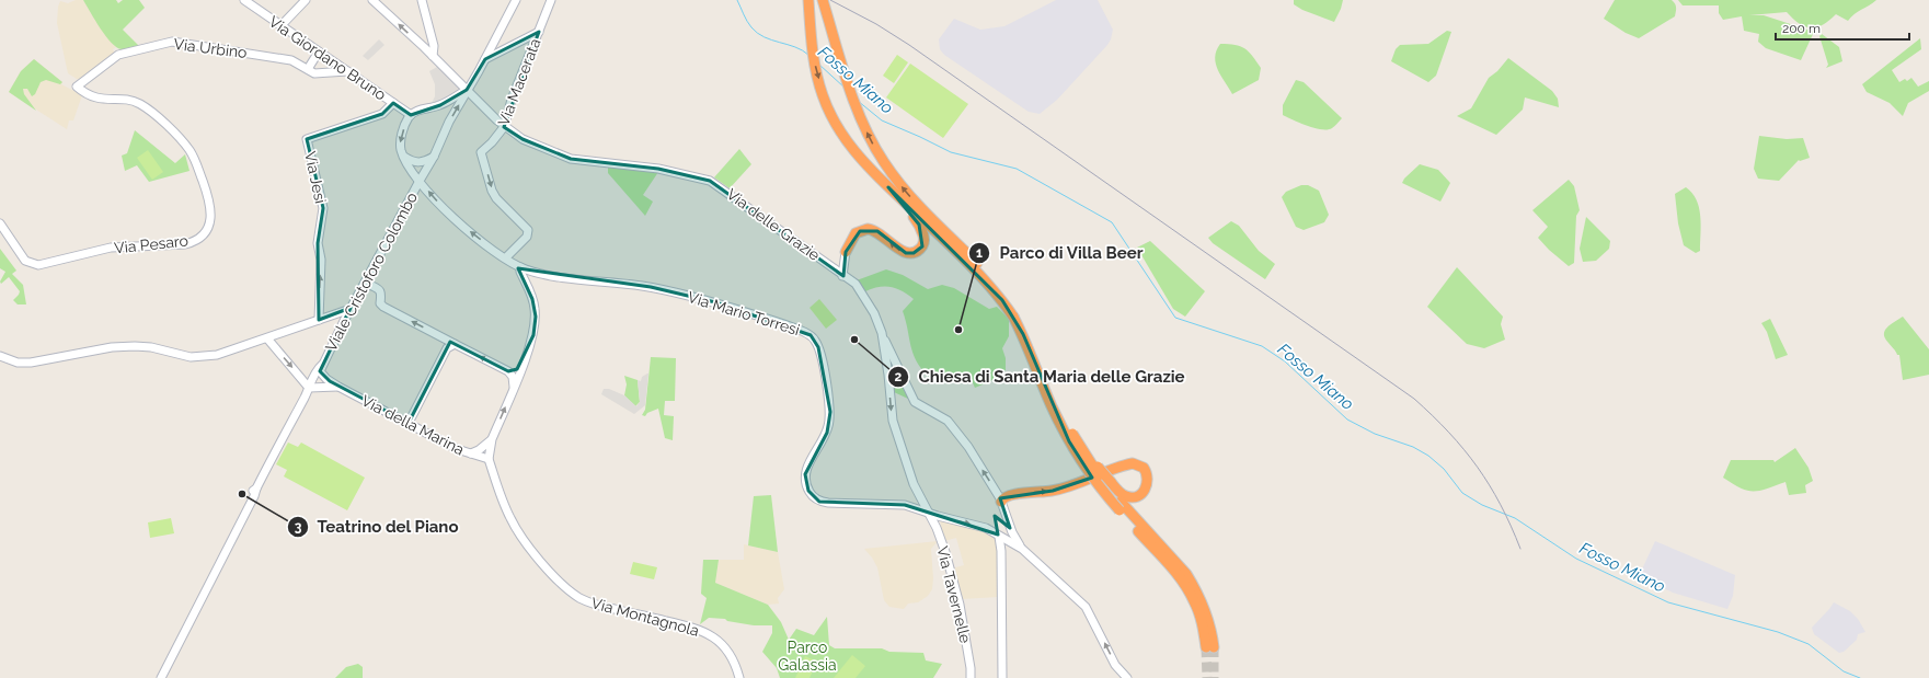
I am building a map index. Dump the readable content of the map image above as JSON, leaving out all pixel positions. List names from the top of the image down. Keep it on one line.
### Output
{"streets":{"street":["Via Urbino","Via Giordano Bruno","Via Macerata","Via Jesi","Via delle Grazie","Via Pesaro","Viale Cristoforo Colombo","Via Mario Torresi","Via della Marina","Via Tavernelle","Via Montagnola"]},"crossings":[["Via Urbino","Via Giordano Bruno"],["Via Urbino","Via Pesaro"],["Via Giordano Bruno","Via Jesi"],["Via Macerata","Via delle Grazie"],["Via Macerata","Viale Cristoforo Colombo"],["Via Macerata","Via Mario Torresi"],["Via delle Grazie","Viale Cristoforo Colombo"],["Via delle Grazie","Via Mario Torresi"],["Via delle Grazie","Via Tavernelle"],["Viale Cristoforo Colombo","Via Mario Torresi"],["Viale Cristoforo Colombo","Via della Marina"],["Via Mario Torresi","Via Tavernelle"],["Via Mario Torresi","Via Montagnola"],["Via della Marina","Via Montagnola"]],"one_way":["Via Jesi"],"water":["Fosso Miano"],"parks":["Parco Galassia"],"places":["Parco di Villa Beer","Chiesa di Santa Maria delle Grazie","Teatrino del Piano"],"scale_bar":"200 m"}
